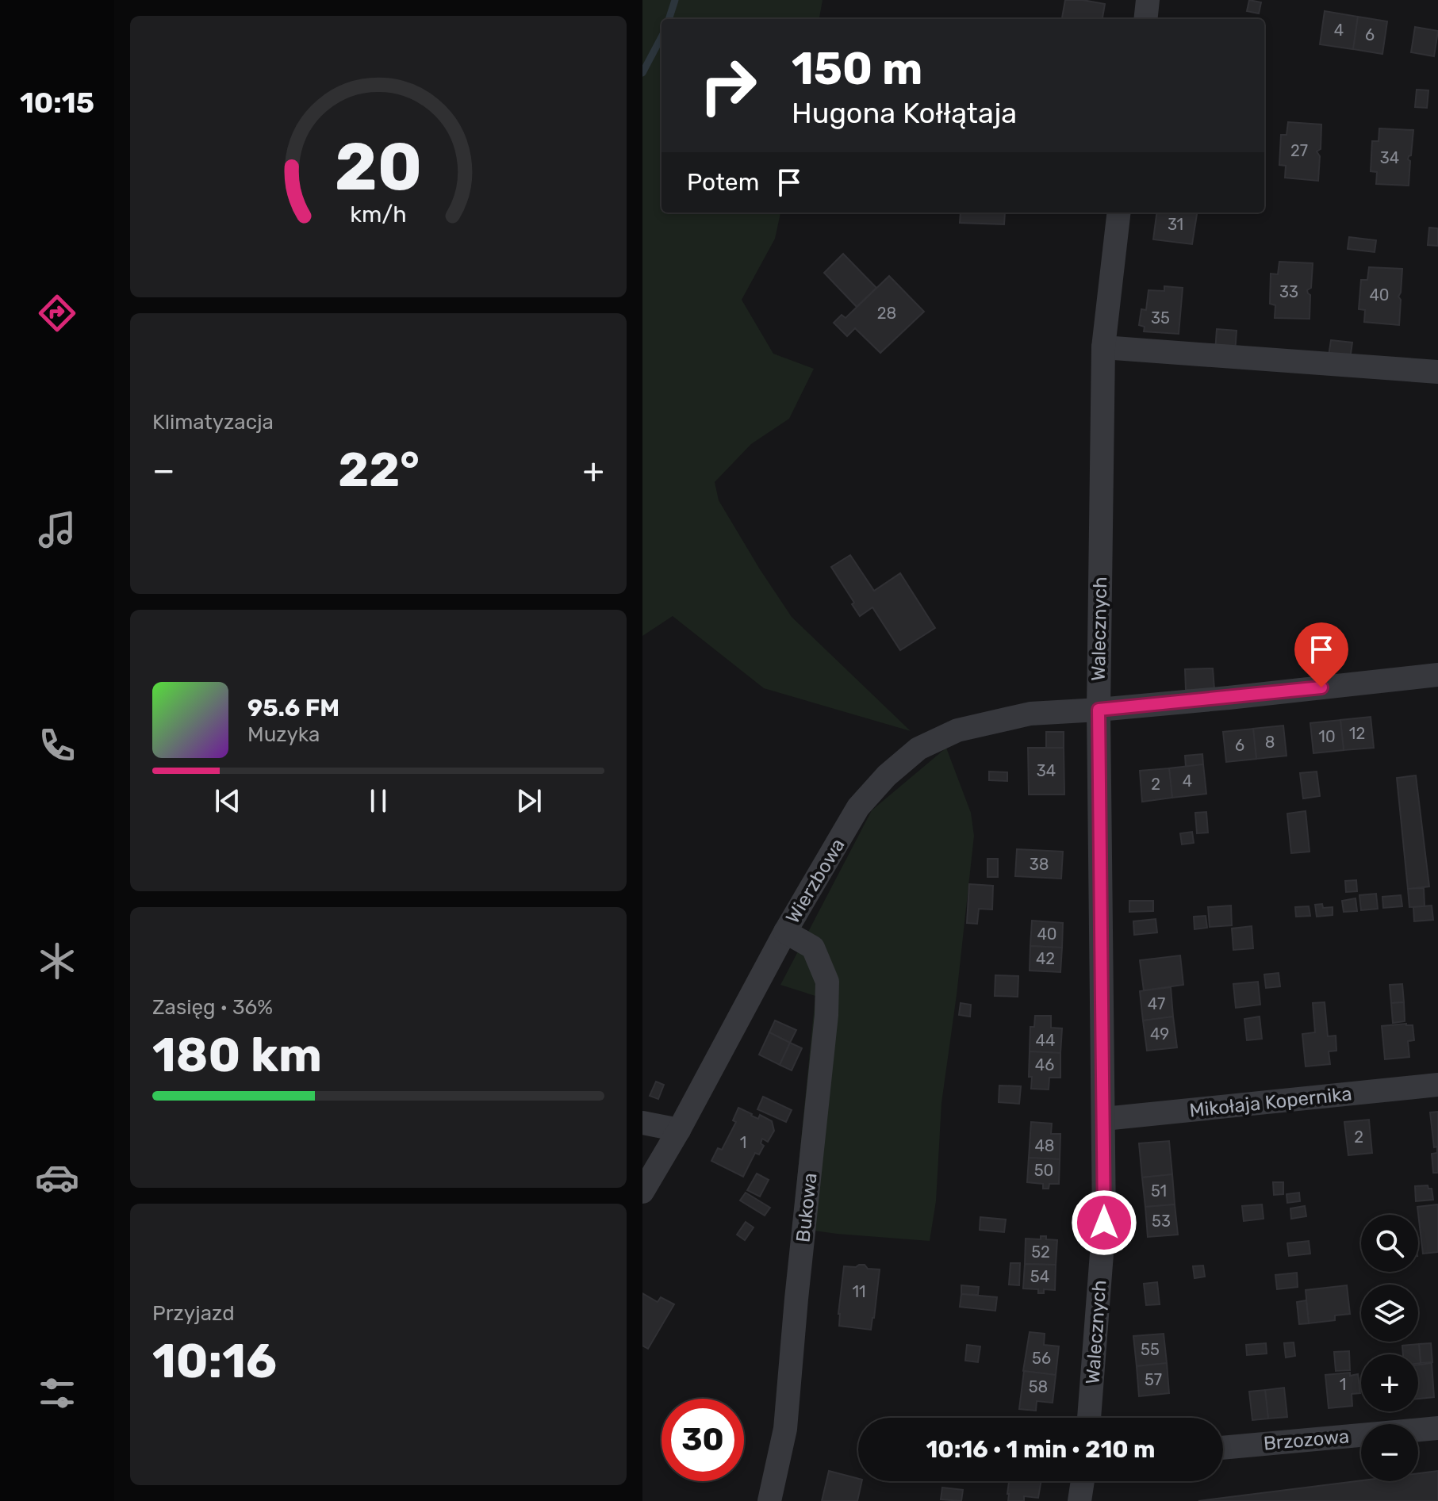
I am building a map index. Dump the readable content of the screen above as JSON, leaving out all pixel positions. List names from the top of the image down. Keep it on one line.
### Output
{"streets":{"street":["Walecznych","Wierzbowa","Mikołaja Kopernika","Bukowa","Brzozowa"]},"crossings":[["Walecznych","Wierzbowa"],["Walecznych","Mikołaja Kopernika"],["Wierzbowa","Bukowa"]],"house_numbers":["4","6","27","34","31","33","40","28","35","12","10","8","6","34","4","2","38","40","42","47","49","44","46","2","1","48","50","51","53","52","54","11","55","56","57","1","58"],"page":{"tabs":"10:15","turn":["150 m","Hugona Kołłątaja"],"then":"Potem","tile":["Klimatyzacja",["Zasięg · 36%","180 km"],["Przyjazd","10:16"]],"heat":["−","22°","+"],"song":["95.6 FM","Muzyka"],"map_buttons":["+","−"],"limit":"30","trip":"10:16 · 1 min · 210 m","gauge":["20","km/h"]}}
